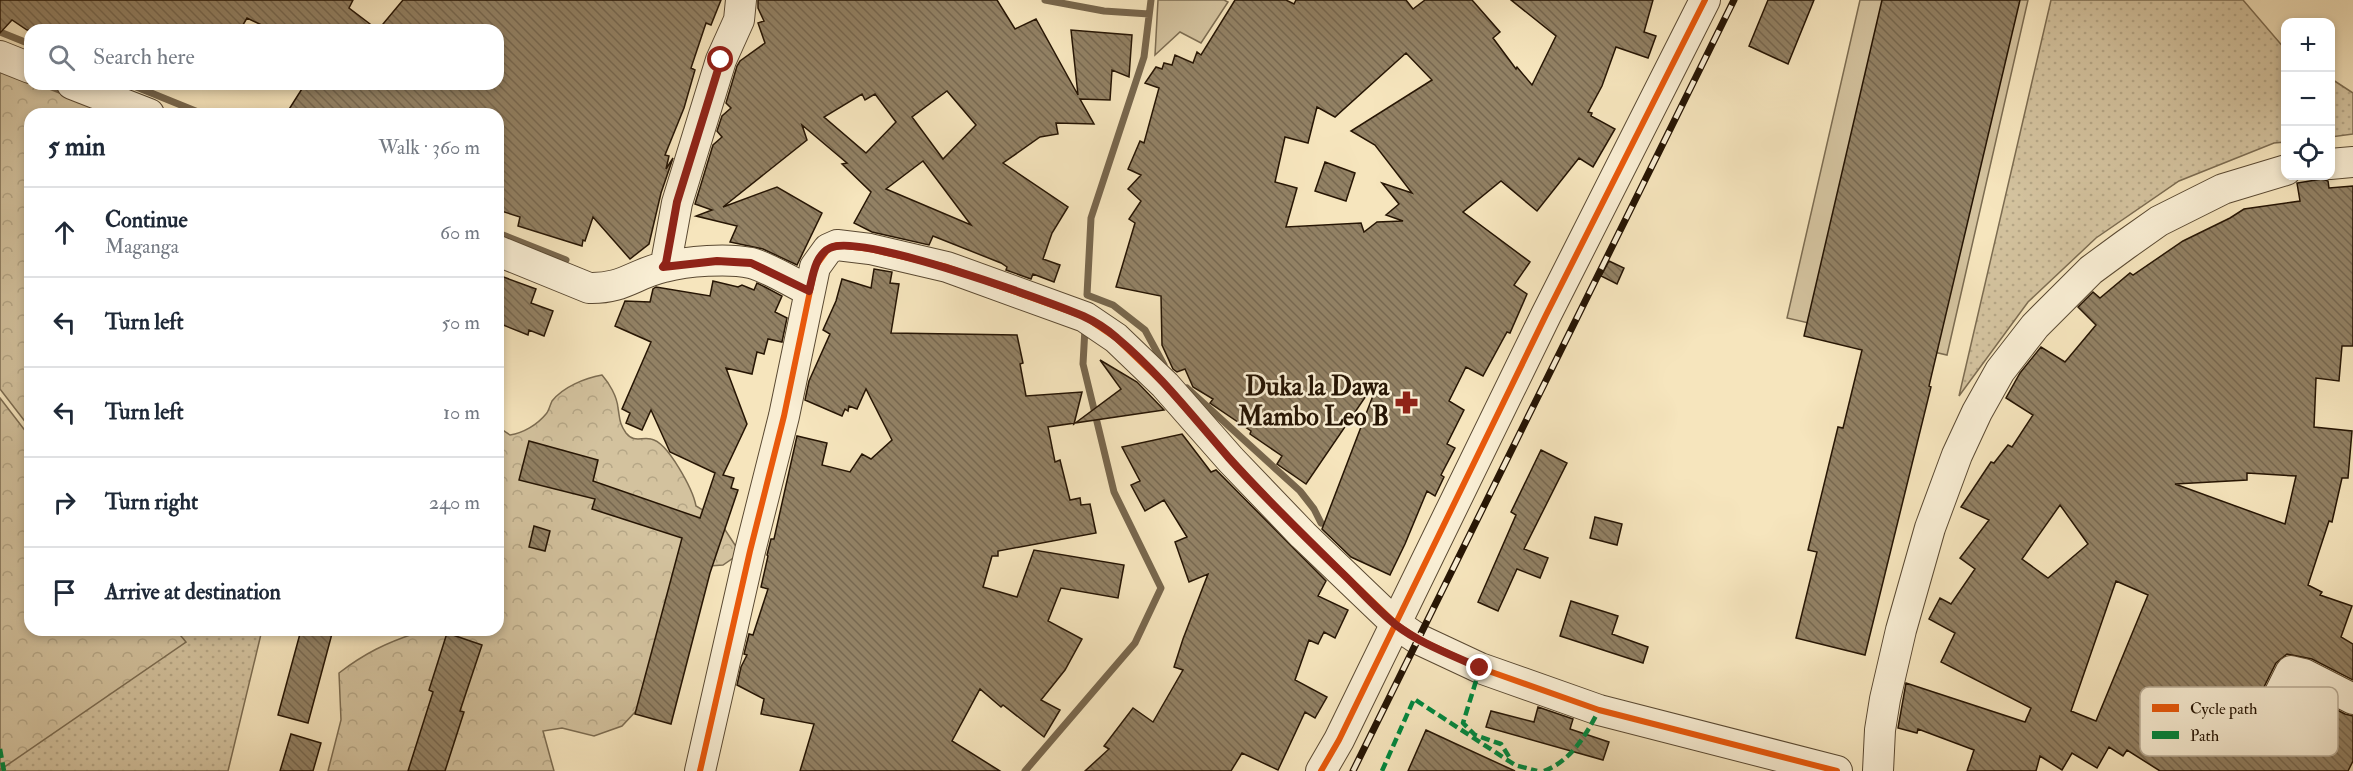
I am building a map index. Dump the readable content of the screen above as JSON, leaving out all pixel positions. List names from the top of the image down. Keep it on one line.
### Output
{"places":{"pharmacy":["Duka la Dawa Mambo Leo B"]},"legend":["Cycle path","Path"],"page":{"map_buttons":["+","−"],"search":"Search here","heading":["5 min","Walk · 360 m"],"list":[["Continue","Maganga","60 m"],["Turn left","50 m"],["Turn left","10 m"],["Turn right","240 m"],"Arrive at destination"]}}
